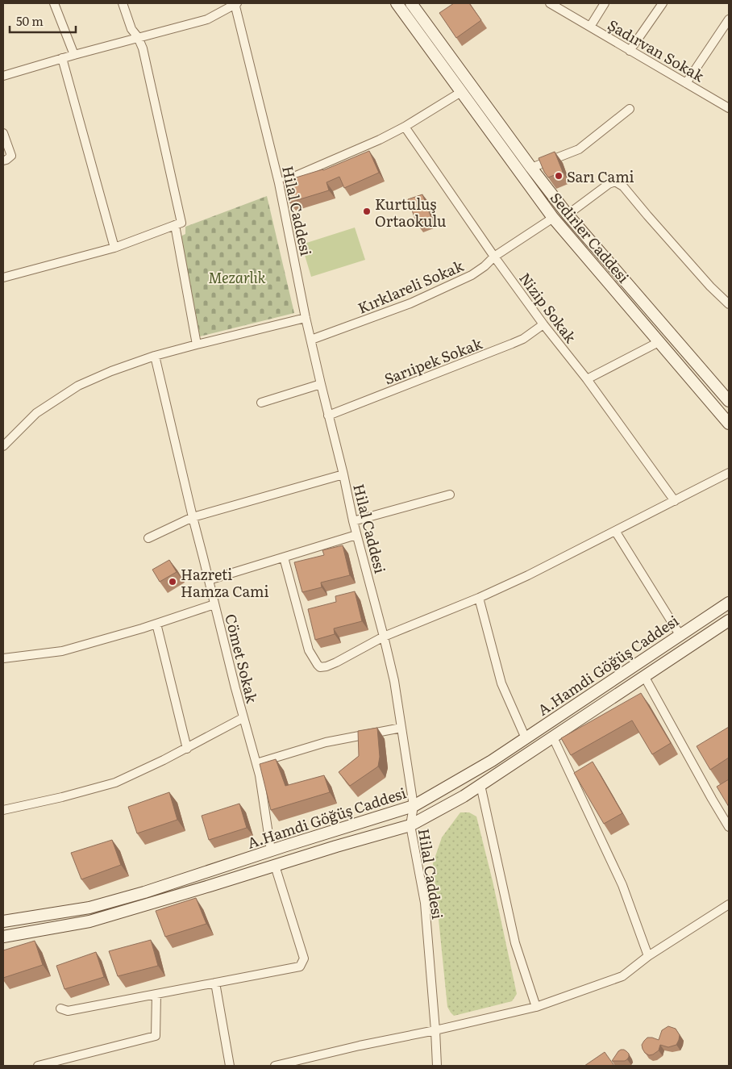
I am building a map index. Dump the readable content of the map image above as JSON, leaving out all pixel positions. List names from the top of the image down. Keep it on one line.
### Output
{"streets":{"street":["Şadırvan Sokak","Hilal Caddesi","Sedirler Caddesi","Kırklareli Sokak","Nizip Sokak","Sarıipek Sokak","Cömet Sokak","A.Hamdi Göğüş Caddesi"]},"crossings":[["Hilal Caddesi","Kırklareli Sokak"],["Hilal Caddesi","Sarıipek Sokak"],["Hilal Caddesi","A.Hamdi Göğüş Caddesi"],["Sedirler Caddesi","Kırklareli Sokak"],["Kırklareli Sokak","Nizip Sokak"],["Nizip Sokak","Sarıipek Sokak"],["Cömet Sokak","A.Hamdi Göğüş Caddesi"]],"parks":["Mezarlık"],"places":["Sarı Cami","Kurtuluş Ortaokulu","Hazreti Hamza Cami"],"scale_bar":"50 m"}
